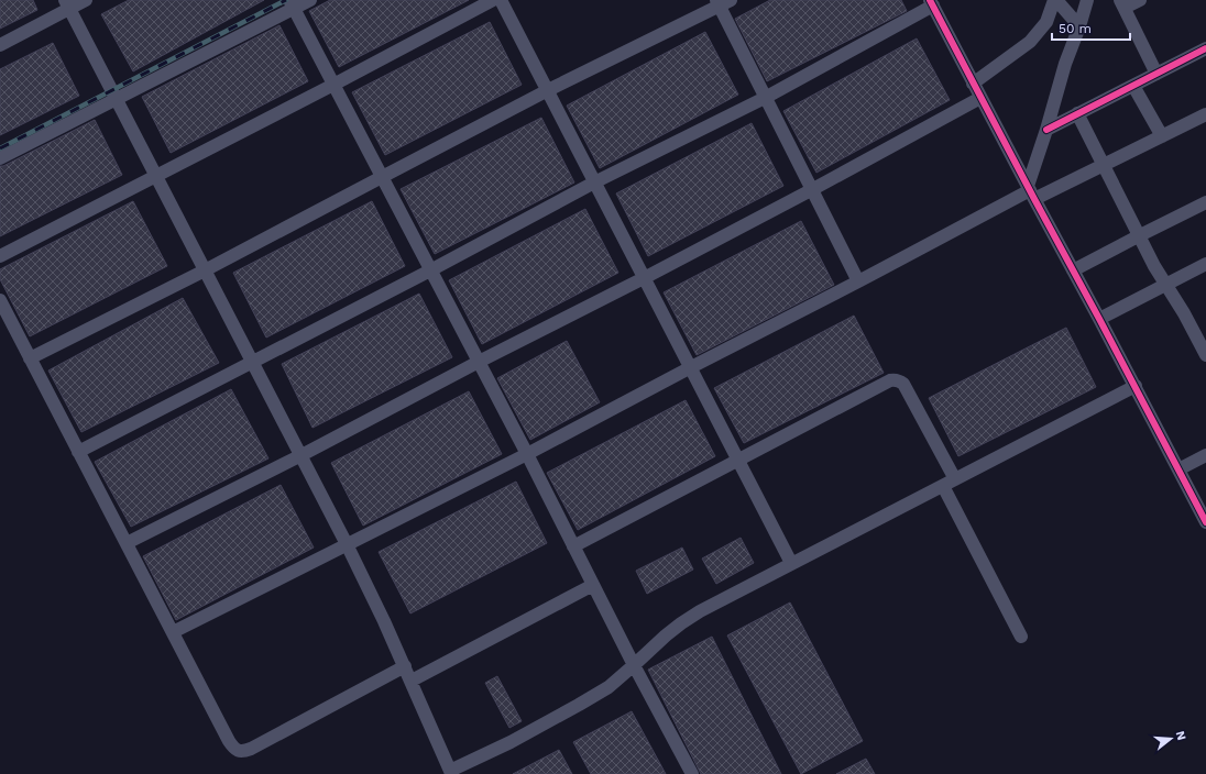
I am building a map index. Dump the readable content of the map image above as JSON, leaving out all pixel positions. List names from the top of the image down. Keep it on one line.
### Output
{"scale_bar":"50 m","north":"right"}
